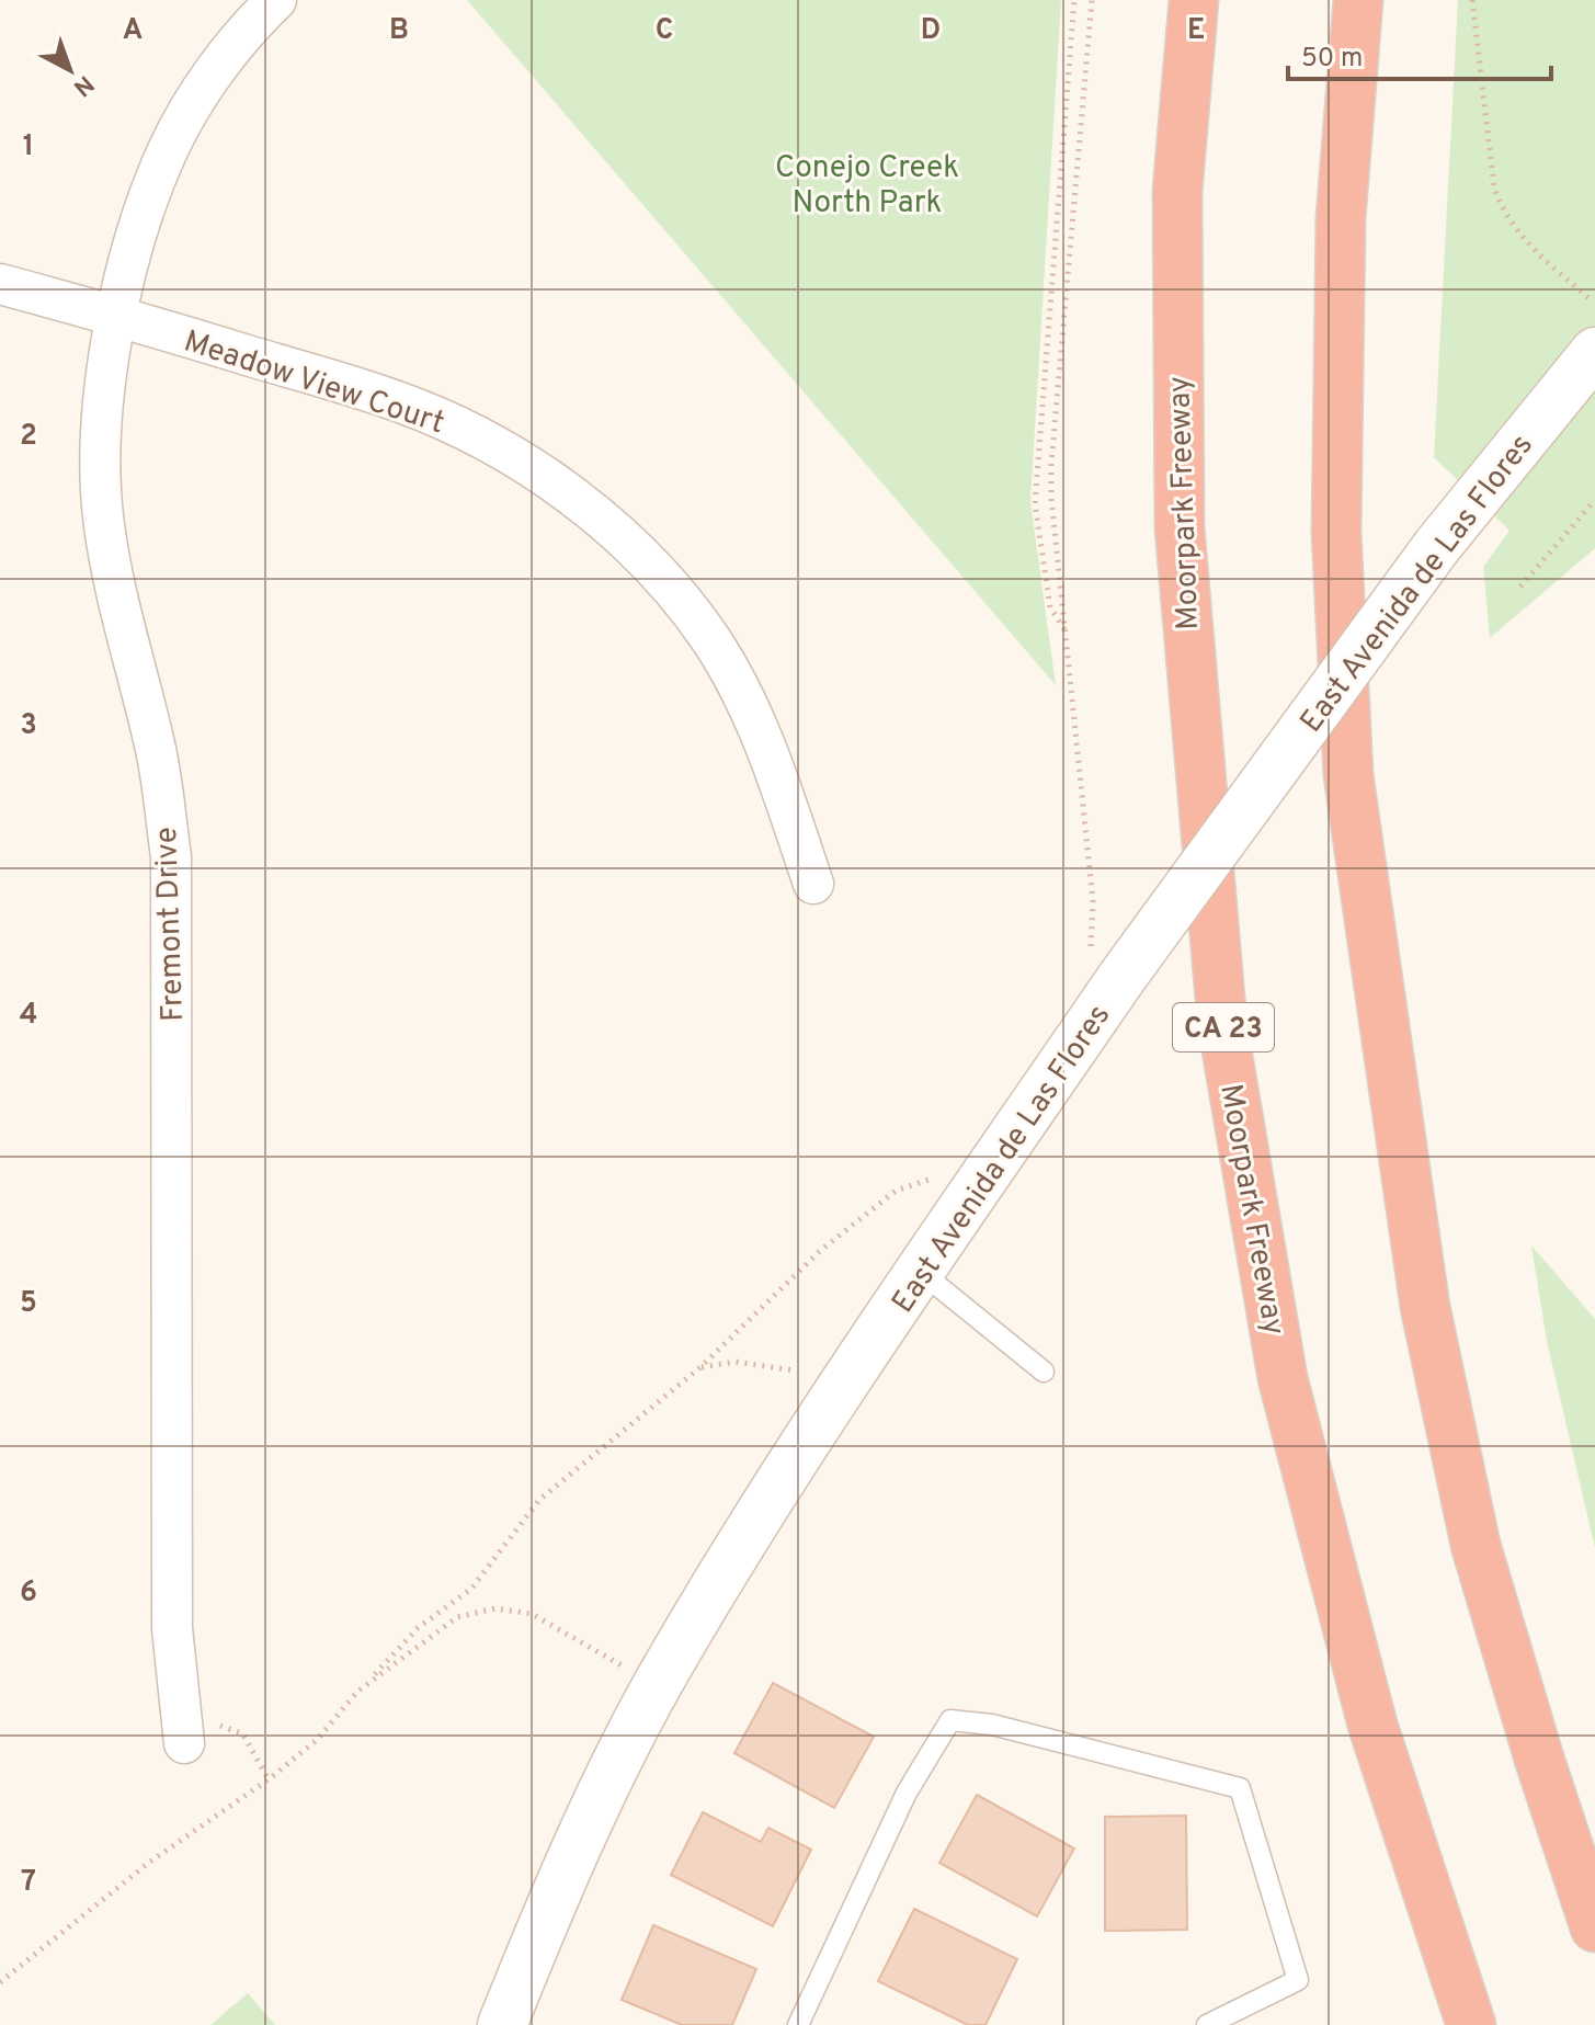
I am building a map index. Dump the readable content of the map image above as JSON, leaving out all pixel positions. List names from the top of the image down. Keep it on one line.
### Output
{"streets":{"highway":["Moorpark Freeway","CA 23"],"street":["Meadow View Court","East Avenida de Las Flores","Fremont Drive"]},"crossings":[["Meadow View Court","Fremont Drive"]],"parks":["Conejo Creek North Park"],"scale_bar":"50 m","north":"bottom right","grid":{"columns":["A","B","C","D","E"],"rows":["1","2","3","4","5","6","7"]}}
